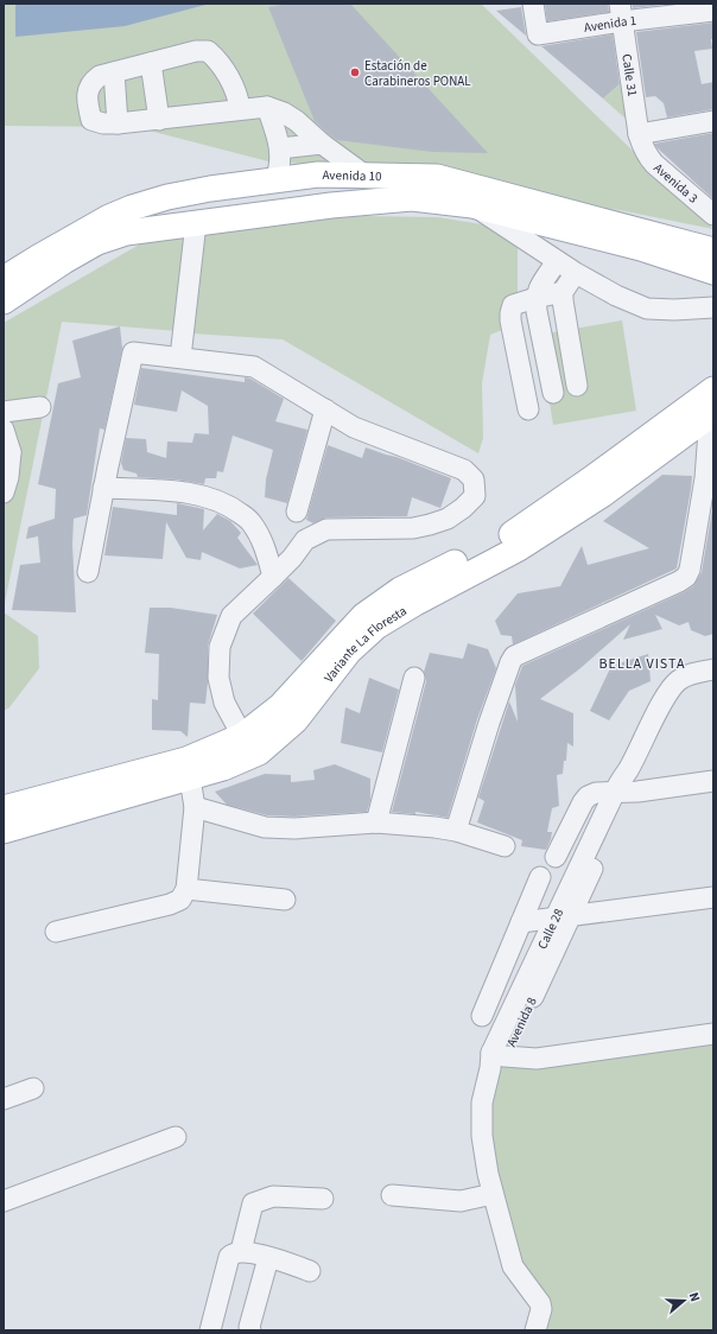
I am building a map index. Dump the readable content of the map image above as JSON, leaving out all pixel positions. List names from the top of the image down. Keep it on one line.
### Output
{"streets":{"main road":["Avenida 10","Variante La Floresta"],"street":["Avenida 1","Calle 31","Avenida 3","Avenida 8"]},"crossings":[["Avenida 1","Calle 31"],["Calle 31","Avenida 3"]],"districts":["BELLA VISTA"],"places":["Estación de Carabineros PONAL"],"north":"right"}
